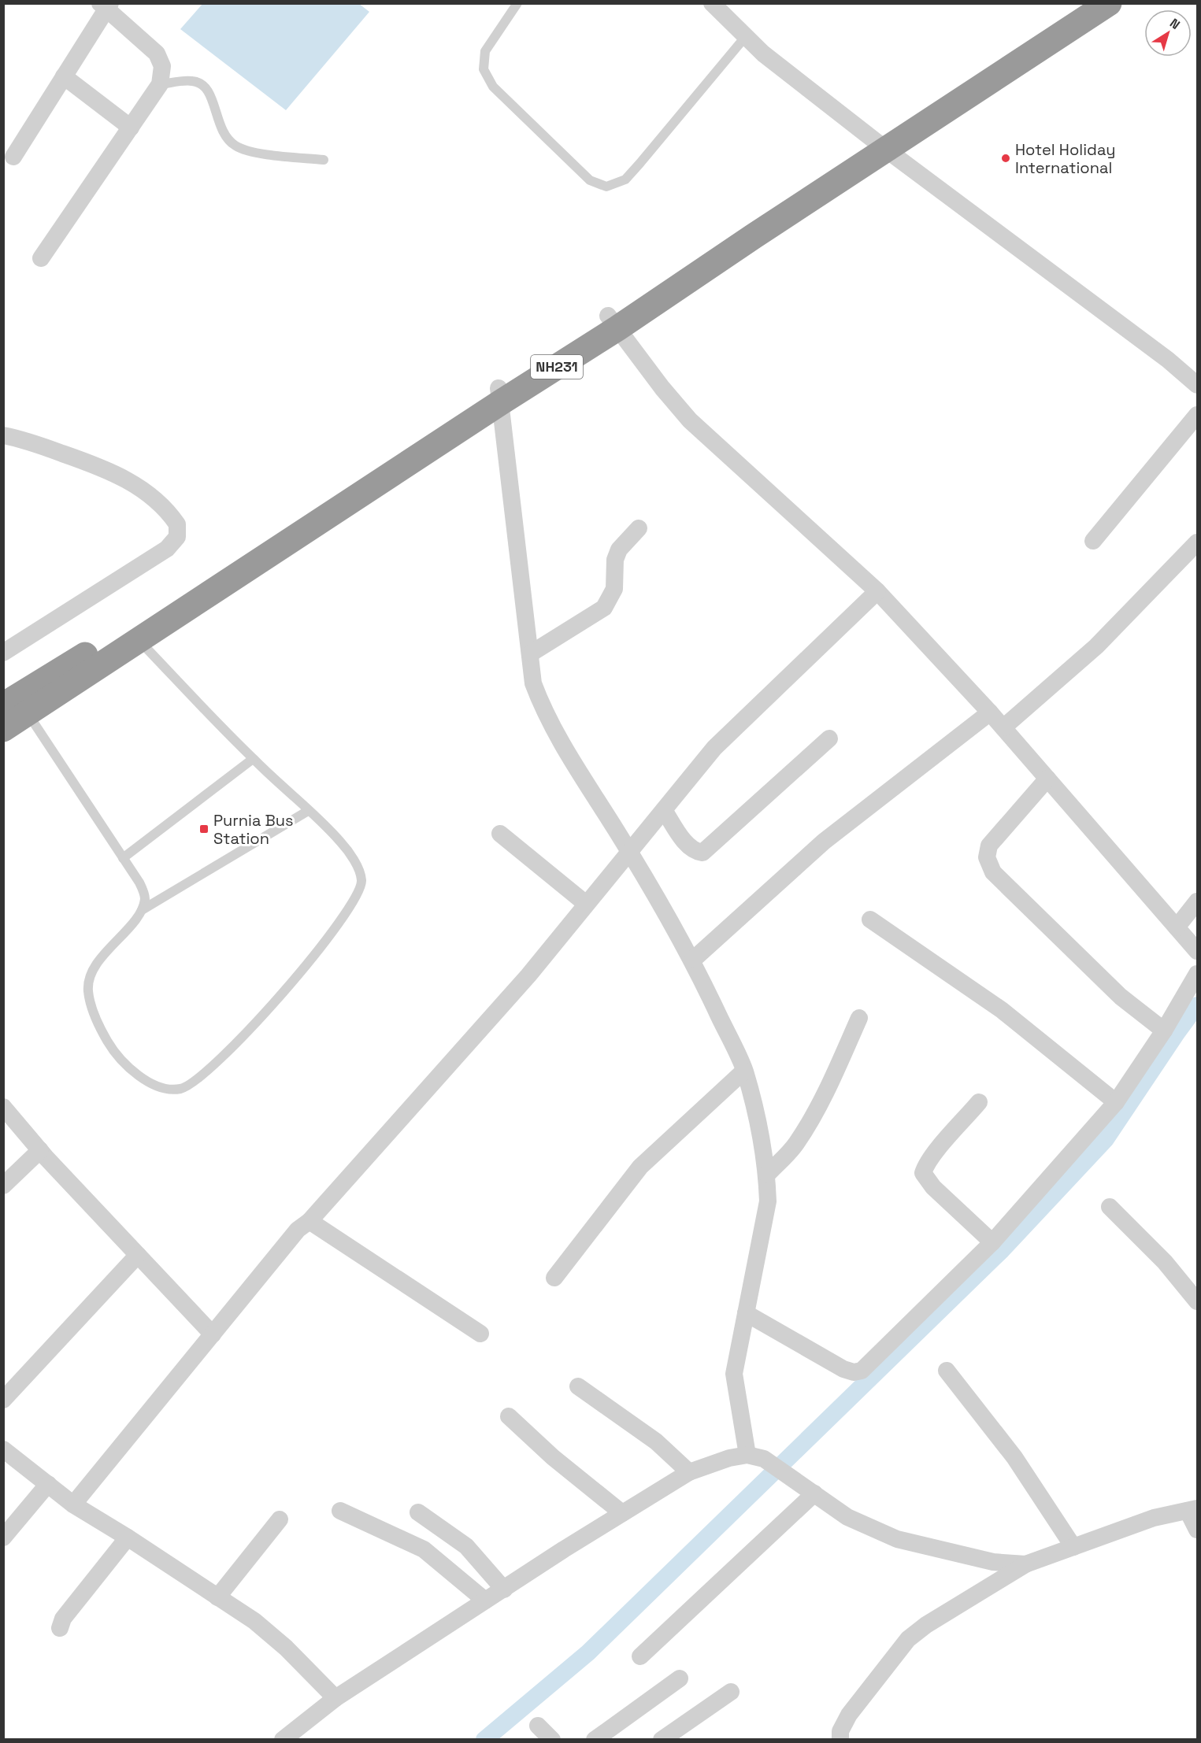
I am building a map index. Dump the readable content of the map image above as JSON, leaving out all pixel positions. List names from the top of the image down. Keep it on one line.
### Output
{"streets":{"highway":["NH231"]},"places":{"other":["Hotel Holiday International"],"transit":["Purnia Bus Station"]},"north":"top right"}
